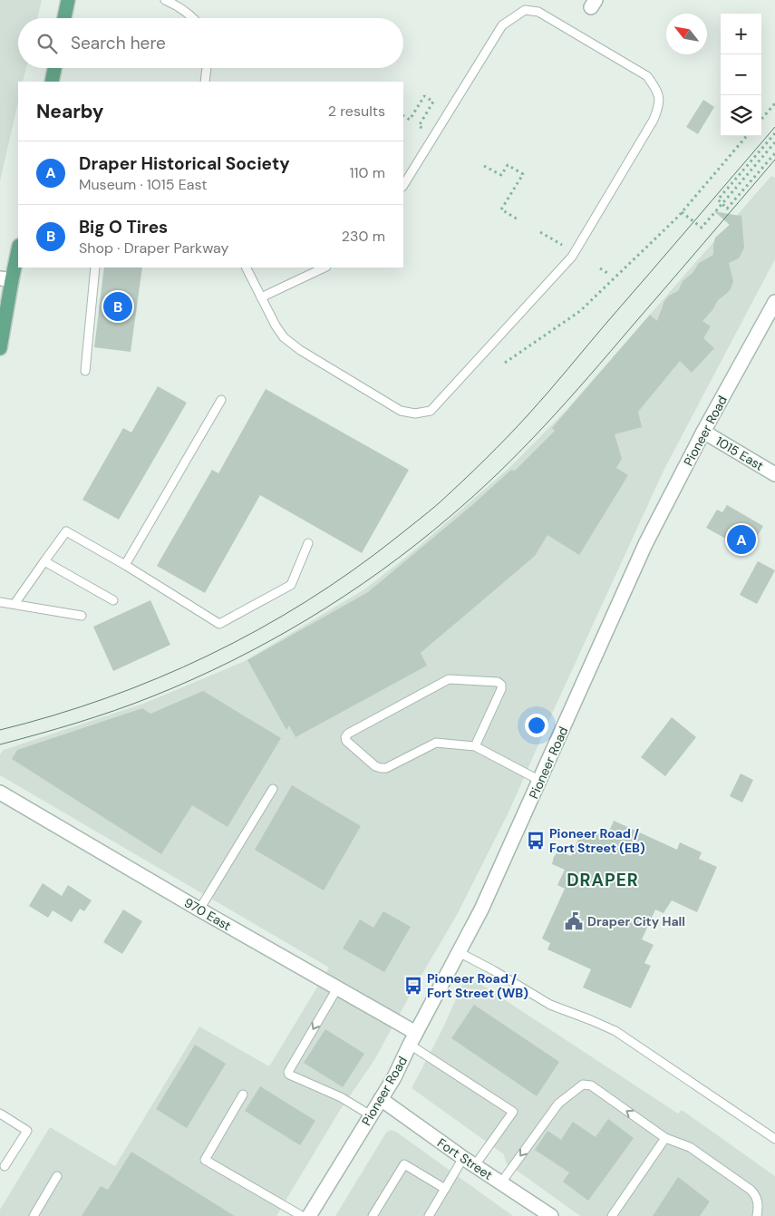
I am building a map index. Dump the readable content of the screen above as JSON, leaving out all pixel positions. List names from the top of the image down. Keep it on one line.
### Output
{"streets":{"street":["Pioneer Road","1015 East","970 East","Fort Street"]},"crossings":[["Pioneer Road","1015 East"],["Pioneer Road","970 East"],["Pioneer Road","Fort Street"]],"districts":["DRAPER"],"places":{"bus stop":["Pioneer Road / Fort Street (EB)","Pioneer Road / Fort Street (WB)"],"public building":["Draper City Hall"]},"north":"top left","page":{"map_buttons":["+","−"],"search":"Search here","heading":["Nearby","2 results"],"list":[{"mark":"A","name":"Draper Historical Society","note":"Museum · 1015 East","value":"110 m"},{"mark":"B","name":"Big O Tires","note":"Shop · Draper Parkway","value":"230 m"}],"pins":["B","A"]}}
